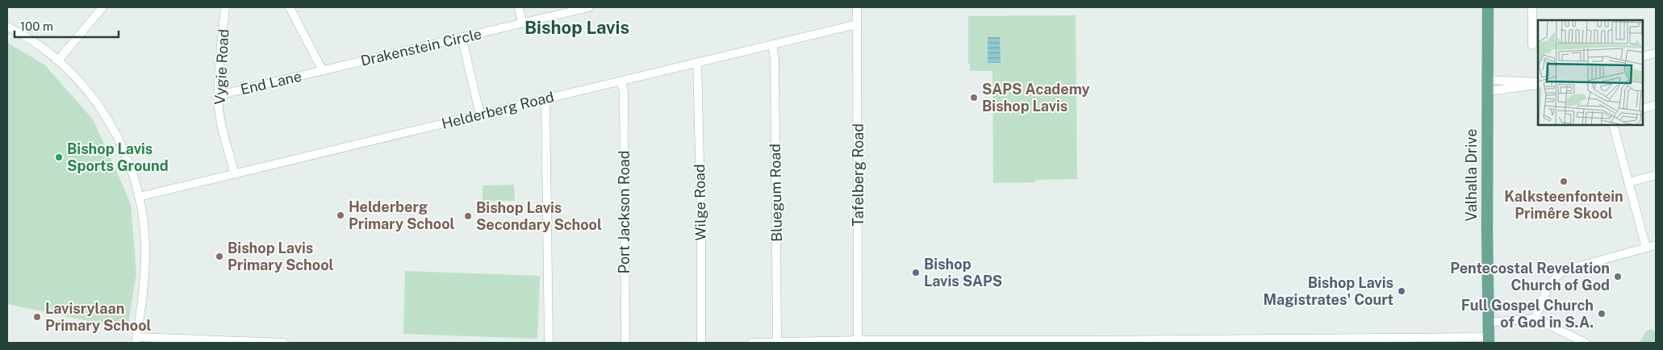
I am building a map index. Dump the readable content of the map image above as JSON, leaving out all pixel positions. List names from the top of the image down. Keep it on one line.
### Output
{"streets":{"main road":["Valhalla Drive"],"street":["Drakenstein Circle","Vygie Road","End Lane","Helderberg Road","Tafelberg Road","Bluegum Road","Wilge Road","Port Jackson Road"]},"crossings":[["Drakenstein Circle","End Lane"],["Vygie Road","End Lane"],["Vygie Road","Helderberg Road"],["Helderberg Road","Tafelberg Road"],["Helderberg Road","Bluegum Road"],["Helderberg Road","Wilge Road"],["Helderberg Road","Port Jackson Road"]],"districts":["Bishop Lavis"],"places":["SAPS Academy Bishop Lavis","Bishop Lavis Sports Ground","Kalksteenfontein Primêre Skool","Helderberg Primary School","Bishop Lavis Secondary School","Bishop Lavis Primary School","Bishop Lavis SAPS","Pentecostal Revelation Church of God","Bishop Lavis Magistrates' Court","Full Gospel Church of God in S.A.","Lavisrylaan Primary School"],"scale_bar":"100 m"}
